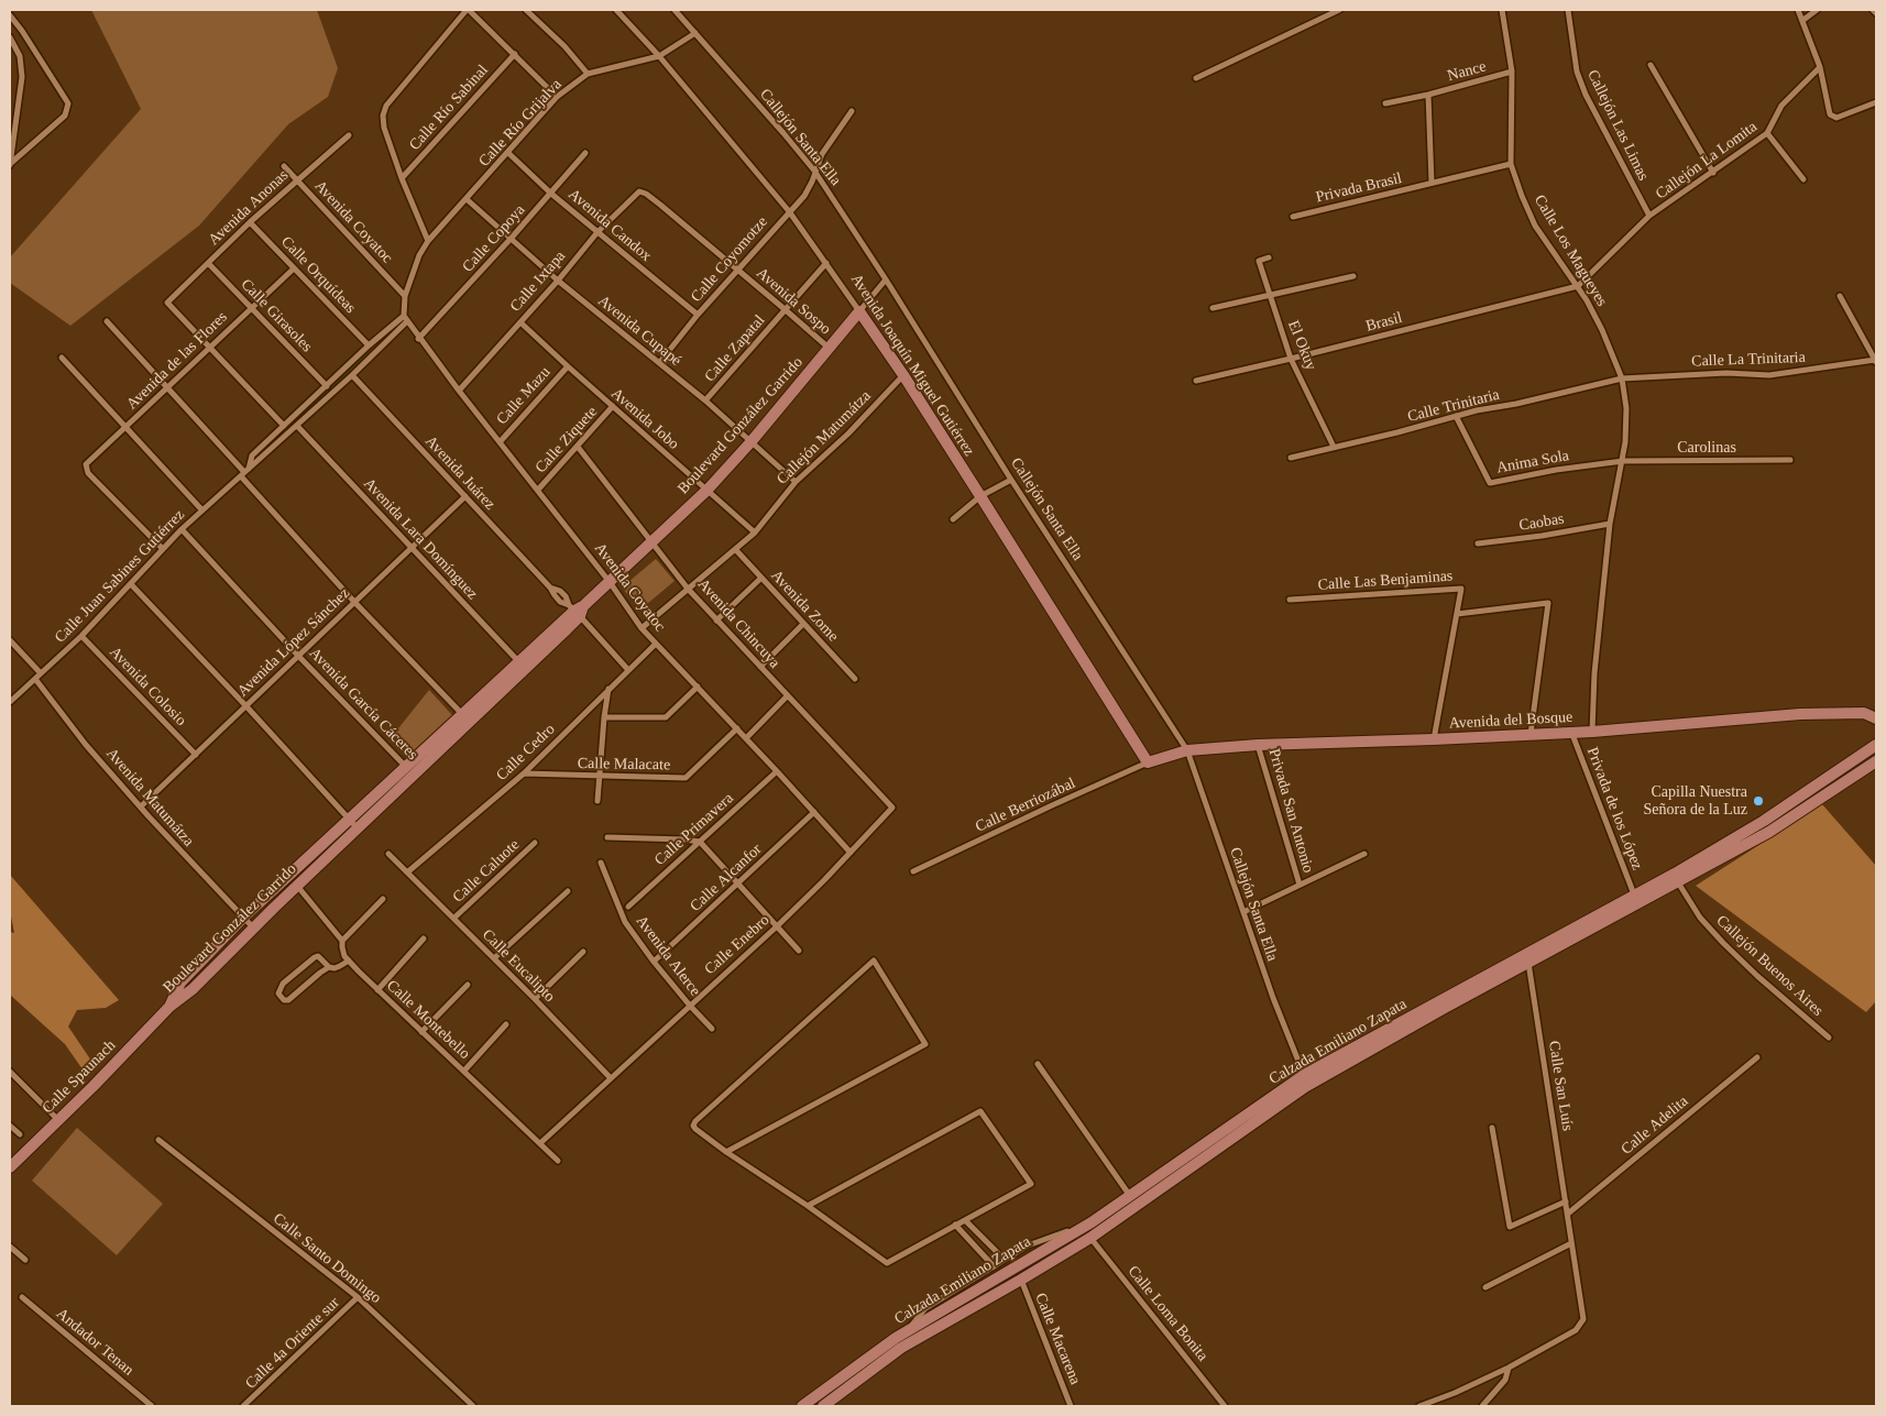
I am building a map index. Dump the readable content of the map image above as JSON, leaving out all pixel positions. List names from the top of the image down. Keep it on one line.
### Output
{"streets":{"street":["Nance","Calle Río Sabinal","Calle Río Grijalva","Callejón Las Limas","Callejón Santa Ella","Callejón La Lomita","Privada Brasil","Avenida Anonas","Avenida Coyatoc","Avenida Candox","Calle Copoya","Calle Los Magueyes","Calle Coyomotze","Calle Orquídeas","Calle Ixtapa","Avenida Sospo","Calle Girasoles","Brasil","Avenida Cupapé","El Okuy","Calle Zapatal","Calle La Trinitaria","Avenida de las Flores","Avenida Joaquín Miguel Gutiérrez","Calle Mazu","Calle Trinitaria","Avenida Jobo","Boulevard González Garrido","Callejón Matumátza","Calle Ziquete","Carolinas","Anima Sola","Avenida Juárez","Caobas","Avenida Lara Domínguez","Calle Juan Sabines Gutiérrez","Calle Las Benjaminas","Avenida Zome","Avenida Chincuya","Avenida López Sánchez","Avenida Colosio","Avenida García Cáceres","Avenida del Bosque","Calle Cedro","Calle Malacate","Avenida Matumátza","Calle Berriozábal","Privada de los López","Privada San Antonio","Calle Primavera","Calle Caluote","Calle Alcanfor","Calle Enebro","Avenida Alerce","Calle Eucalipto","Callejón Buenos Aires","Calle Montebello","Calzada Emiliano Zapata","Calle Spaunach","Calle San Luís","Calle Adelita","Calle Santo Domingo","Calle Loma Bonita","Calle Macarena","Andador Tenan","Calle 4a Oriente sur"]},"crossings":[["Nance","Calle Los Magueyes"],["Calle Río Grijalva","Callejón Santa Ella"],["Calle Río Grijalva","Avenida Coyatoc"],["Calle Río Grijalva","Avenida Candox"],["Calle Río Grijalva","Avenida Cupapé"],["Calle Río Grijalva","Avenida Joaquín Miguel Gutiérrez"],["Callejón Las Limas","Callejón La Lomita"],["Callejón Santa Ella","Calle Coyomotze"],["Callejón Santa Ella","Boulevard González Garrido"],["Callejón Santa Ella","Avenida del Bosque"],["Callejón Santa Ella","Calzada Emiliano Zapata"],["Callejón La Lomita","Calle Los Magueyes"],["Callejón La Lomita","Brasil"],["Privada Brasil","Calle Los Magueyes"],["Avenida Anonas","Avenida Coyatoc"],["Avenida Anonas","Calle Orquídeas"],["Avenida Anonas","Calle Girasoles"],["Avenida Anonas","Avenida de las Flores"],["Avenida Coyatoc","Calle Copoya"],["Avenida Coyatoc","Calle Ixtapa"],["Avenida Coyatoc","Calle Mazu"],["Avenida Coyatoc","Boulevard González Garrido"],["Avenida Coyatoc","Callejón Matumátza"],["Avenida Coyatoc","Calle Ziquete"],["Avenida Coyatoc","Calle Juan Sabines Gutiérrez"],["Avenida Coyatoc","Calle Cedro"],["Avenida Coyatoc","Calle Malacate"],["Avenida Coyatoc","Calle Primavera"],["Avenida Coyatoc","Calle Alcanfor"],["Avenida Coyatoc","Calle Enebro"],["Avenida Candox","Calle Copoya"],["Avenida Candox","Calle Coyomotze"],["Avenida Candox","Calle Ixtapa"],["Calle Copoya","Avenida Cupapé"],["Calle Los Magueyes","Brasil"],["Calle Los Magueyes","Calle La Trinitaria"],["Calle Los Magueyes","Calle Trinitaria"],["Calle Los Magueyes","Carolinas"],["Calle Los Magueyes","Anima Sola"],["Calle Los Magueyes","Caobas"],["Calle Los Magueyes","Avenida del Bosque"],["Calle Coyomotze","Avenida Sospo"],["Calle Coyomotze","Avenida Cupapé"],["Calle Coyomotze","Avenida Joaquín Miguel Gutiérrez"],["Calle Orquídeas","Avenida de las Flores"],["Calle Orquídeas","Calle Juan Sabines Gutiérrez"],["Calle Ixtapa","Avenida Sospo"],["Calle Ixtapa","Avenida Cupapé"],["Calle Ixtapa","Avenida Jobo"],["Avenida Sospo","Calle Zapatal"],["Avenida Sospo","Boulevard González Garrido"],["Calle Girasoles","Avenida de las Flores"],["Calle Girasoles","Calle Juan Sabines Gutiérrez"],["Brasil","El Okuy"],["Avenida Cupapé","Calle Zapatal"],["Avenida Cupapé","Boulevard González Garrido"],["Avenida Cupapé","Callejón Matumátza"],["El Okuy","Calle Trinitaria"],["Calle Zapatal","Avenida Joaquín Miguel Gutiérrez"],["Calle La Trinitaria","Calle Trinitaria"],["Avenida de las Flores","Calle Juan Sabines Gutiérrez"],["Avenida Joaquín Miguel Gutiérrez","Boulevard González Garrido"],["Avenida Joaquín Miguel Gutiérrez","Callejón Matumátza"],["Avenida Joaquín Miguel Gutiérrez","Avenida del Bosque"],["Avenida Joaquín Miguel Gutiérrez","Calle Berriozábal"],["Calle Mazu","Avenida Jobo"],["Calle Trinitaria","Anima Sola"],["Avenida Jobo","Boulevard González Garrido"],["Avenida Jobo","Callejón Matumátza"],["Avenida Jobo","Calle Ziquete"],["Boulevard González Garrido","Avenida Juárez"],["Boulevard González Garrido","Avenida Lara Domínguez"],["Boulevard González Garrido","Avenida Chincuya"],["Boulevard González Garrido","Avenida García Cáceres"],["Boulevard González Garrido","Avenida Matumátza"],["Boulevard González Garrido","Calle Montebello"],["Boulevard González Garrido","Calle Spaunach"],["Callejón Matumátza","Avenida Zome"],["Callejón Matumátza","Avenida Chincuya"],["Calle Ziquete","Avenida Chincuya"],["Carolinas","Anima Sola"],["Avenida Juárez","Calle Juan Sabines Gutiérrez"],["Avenida Juárez","Avenida López Sánchez"],["Avenida Lara Domínguez","Calle Juan Sabines Gutiérrez"],["Avenida Lara Domínguez","Avenida López Sánchez"],["Calle Juan Sabines Gutiérrez","Avenida Colosio"],["Calle Juan Sabines Gutiérrez","Avenida García Cáceres"],["Calle Juan Sabines Gutiérrez","Avenida Matumátza"],["Calle Las Benjaminas","Avenida del Bosque"],["Avenida Chincuya","Calle Enebro"],["Avenida López Sánchez","Avenida Colosio"],["Avenida López Sánchez","Avenida García Cáceres"],["Avenida López Sánchez","Avenida Matumátza"],["Avenida del Bosque","Calle Berriozábal"],["Avenida del Bosque","Privada de los López"],["Avenida del Bosque","Privada San Antonio"],["Calle Cedro","Calle Malacate"],["Calle Cedro","Calle Eucalipto"],["Privada de los López","Calzada Emiliano Zapata"],["Calle Caluote","Calle Eucalipto"],["Calle Alcanfor","Avenida Alerce"],["Calle Enebro","Avenida Alerce"],["Calle Enebro","Calle Eucalipto"],["Calle Enebro","Calle Montebello"],["Callejón Buenos Aires","Calzada Emiliano Zapata"],["Calzada Emiliano Zapata","Calle San Luís"],["Calzada Emiliano Zapata","Calle Loma Bonita"],["Calzada Emiliano Zapata","Calle Macarena"],["Calle San Luís","Calle Adelita"],["Calle Santo Domingo","Calle 4a Oriente sur"]],"places":["Capilla Nuestra Señora de la Luz"]}
